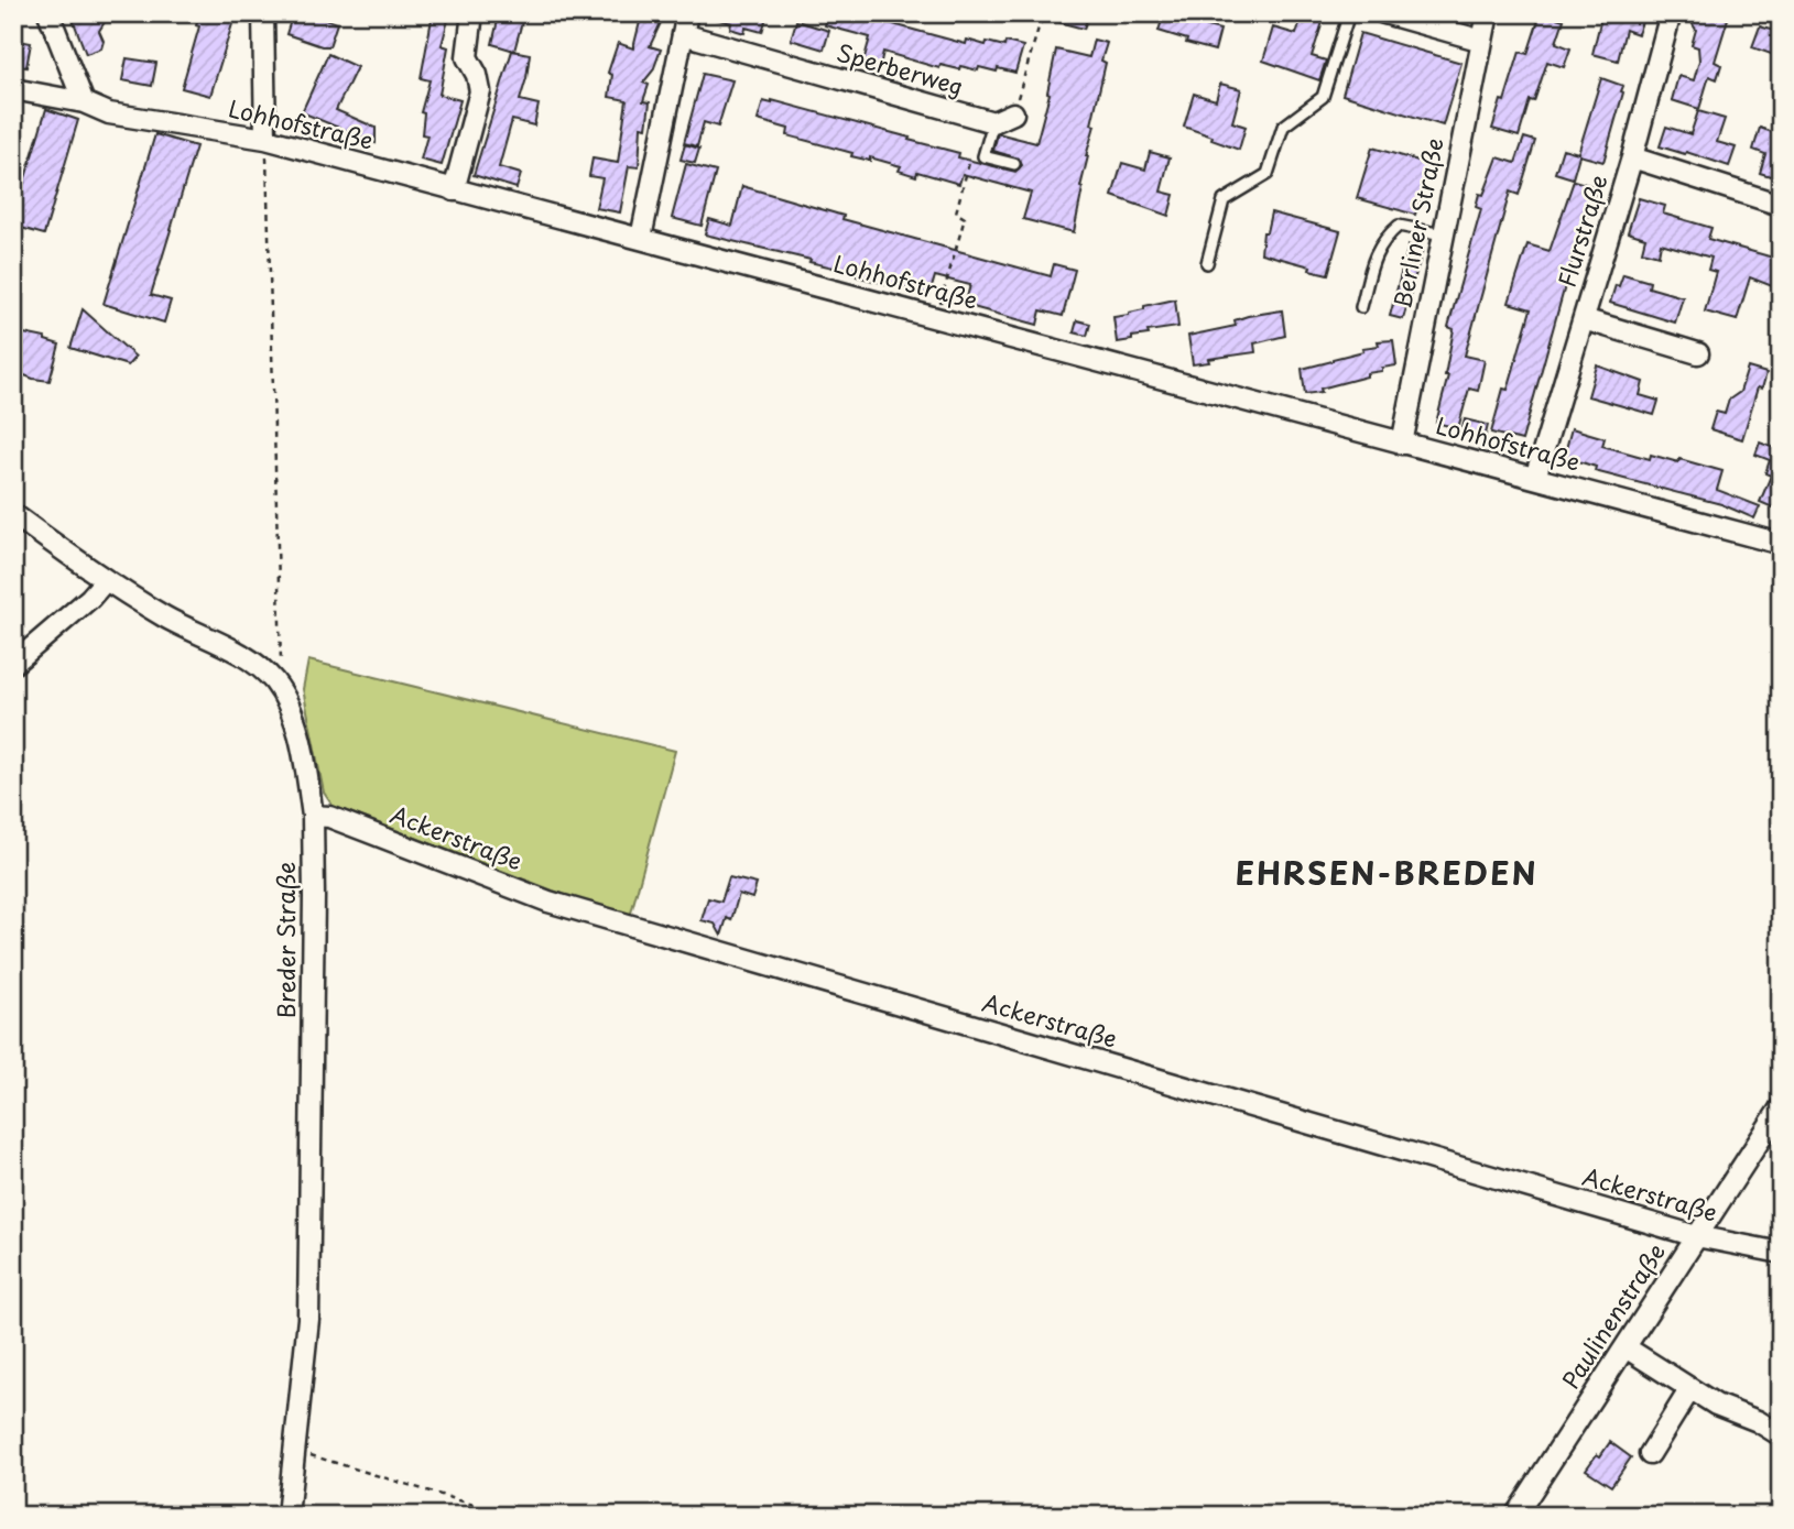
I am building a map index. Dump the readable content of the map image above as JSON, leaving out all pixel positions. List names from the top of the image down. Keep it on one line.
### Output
{"streets":{"street":["Sperberweg","Lohhofstraße","Berliner Straße","Flurstraße","Ackerstraße","Breder Straße","Paulinenstraße"]},"crossings":[["Lohhofstraße","Berliner Straße"],["Lohhofstraße","Flurstraße"],["Ackerstraße","Breder Straße"],["Ackerstraße","Paulinenstraße"]],"districts":["EHRSEN-BREDEN"]}
